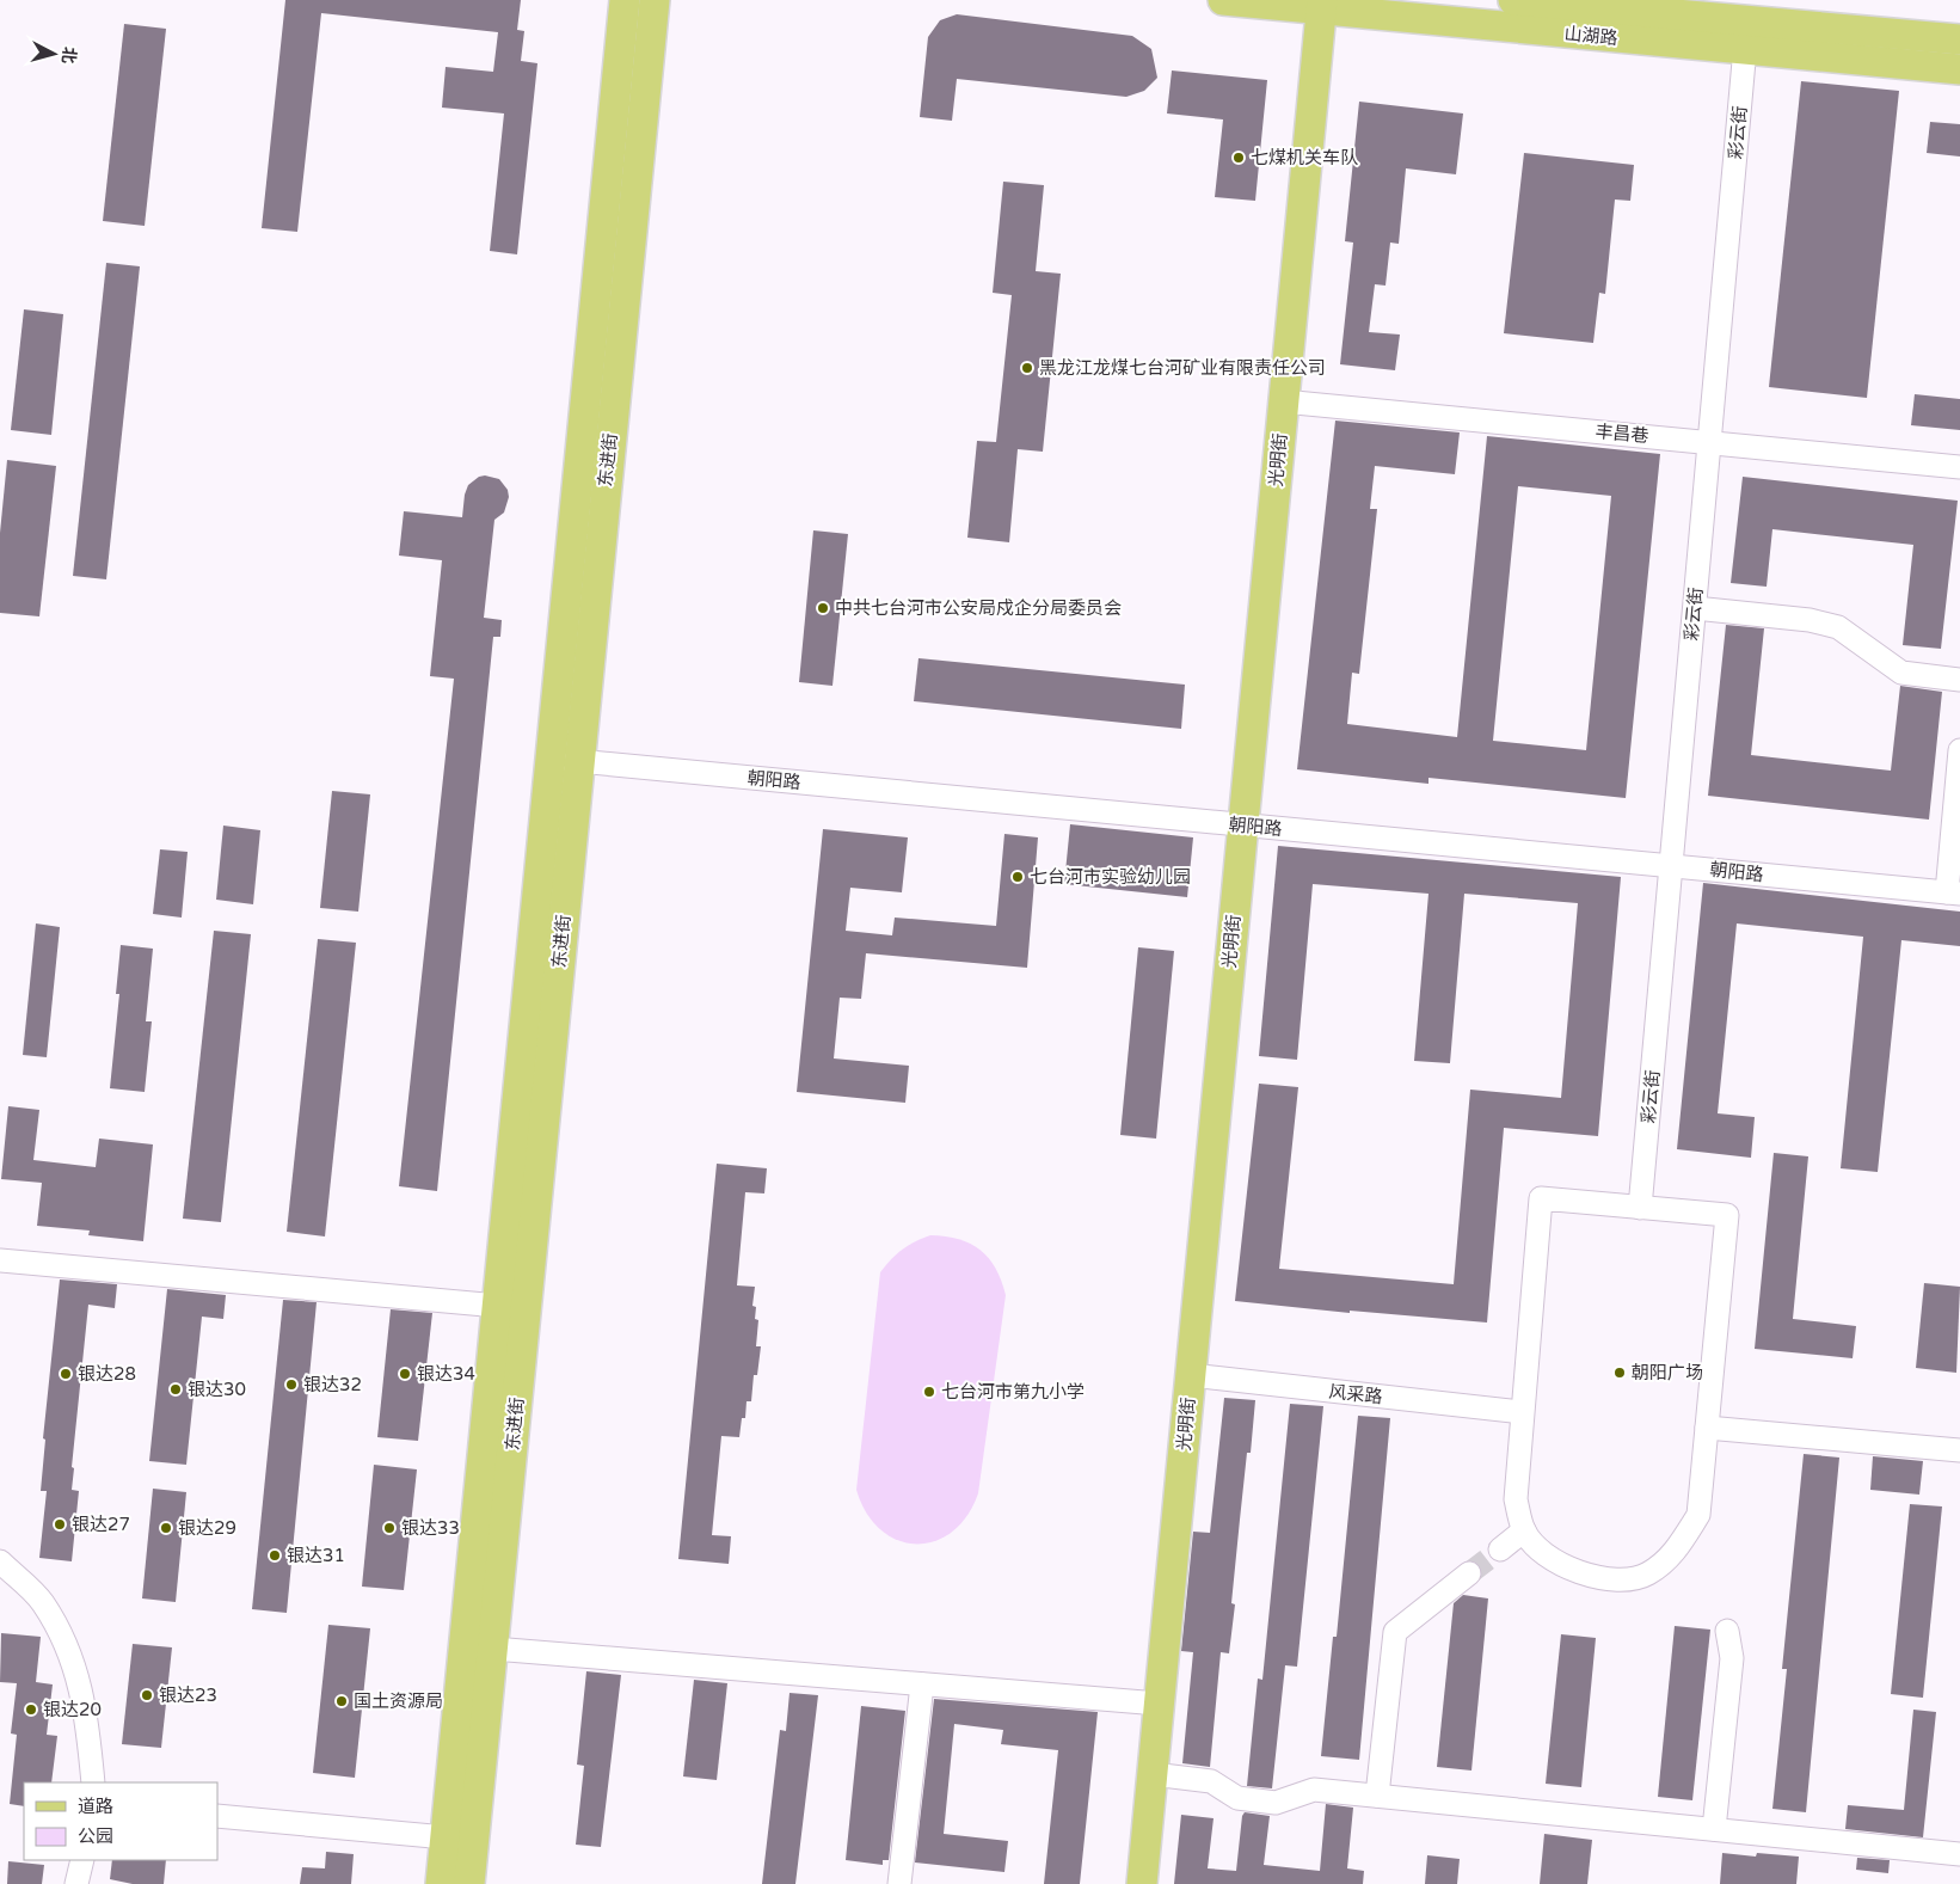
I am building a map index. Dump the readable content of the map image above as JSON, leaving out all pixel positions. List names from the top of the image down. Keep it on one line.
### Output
{"streets":{"main road":["山湖路","东进街","光明街"],"street":["彩云街","丰昌巷","朝阳路","风采路"]},"crossings":[["山湖路","彩云街"],["山湖路","光明街"],["彩云街","丰昌巷"],["彩云街","朝阳路"],["丰昌巷","光明街"],["东进街","朝阳路"],["光明街","朝阳路"],["光明街","风采路"]],"places":["七煤机关车队","黑龙江龙煤七台河矿业有限责任公司","中共七台河市公安局戍企分局委员会","七台河市实验幼儿园","朝阳广场","银达28","银达34","银达32","银达30","七台河市第九小学","银达27","银达29","银达33","银达31","银达23","国土资源局","银达20"],"legend":["道路","公园"],"north":"right"}
